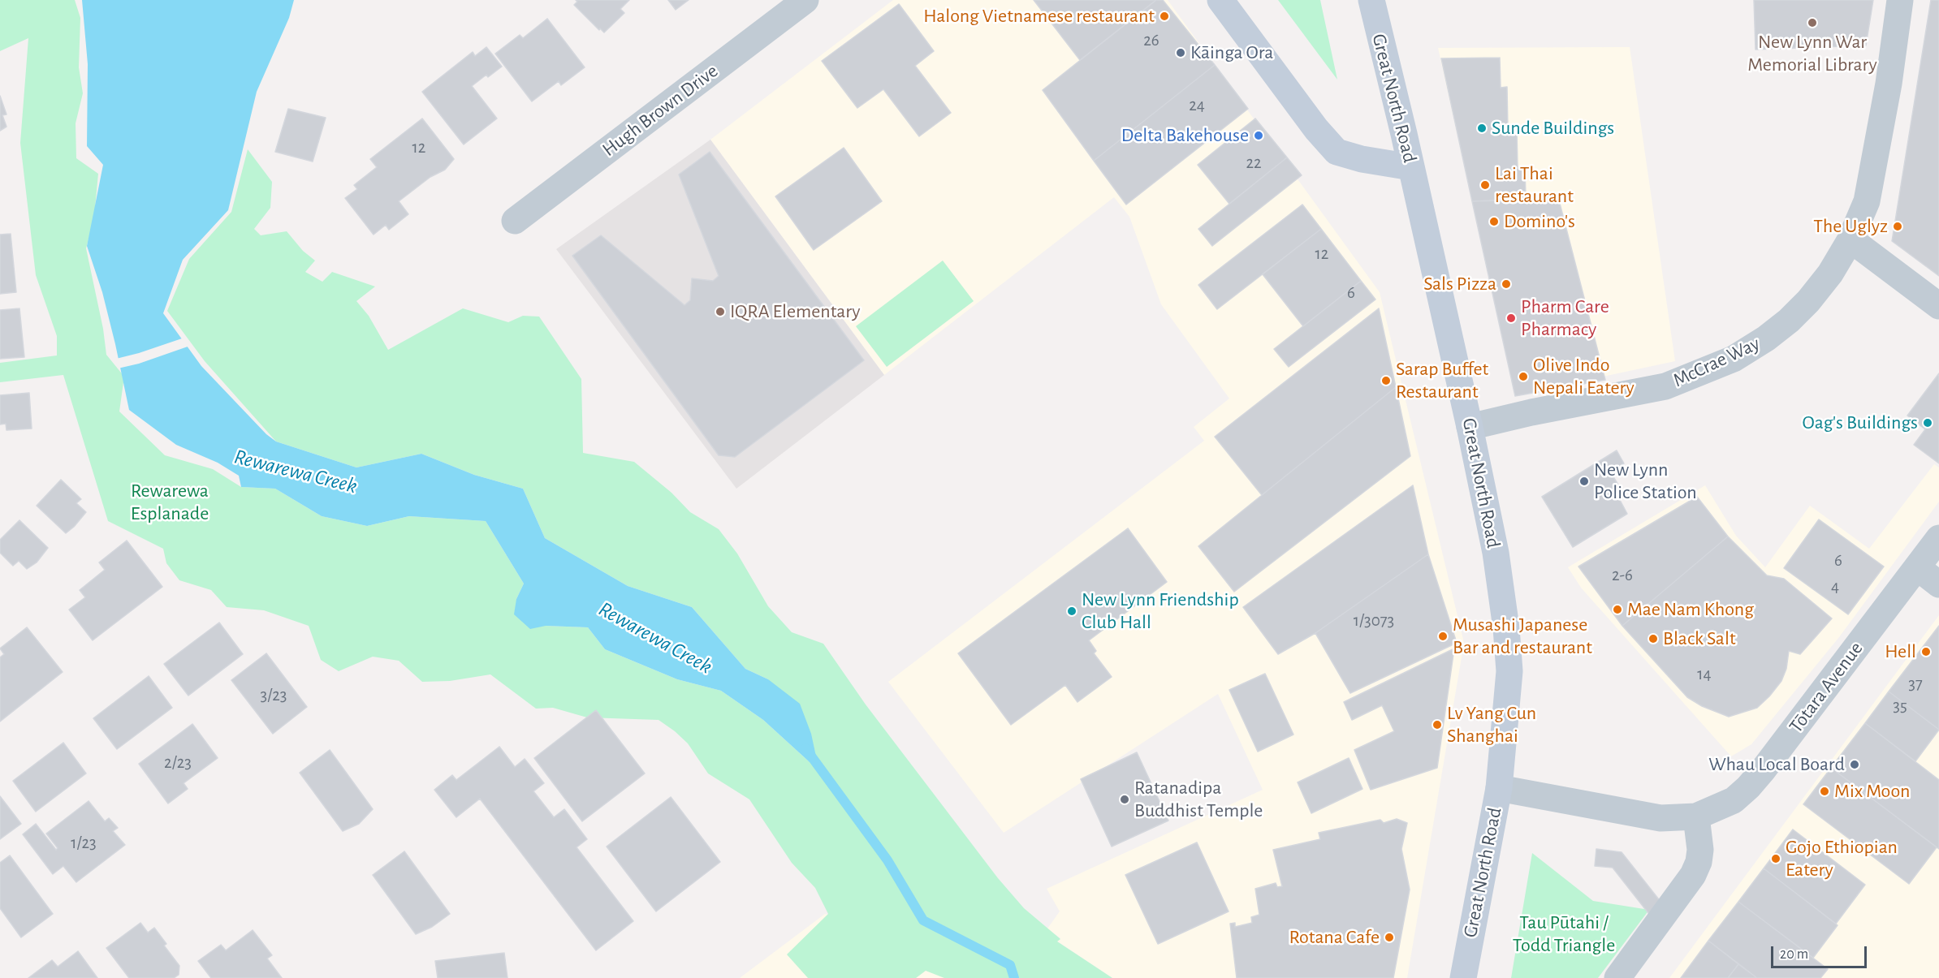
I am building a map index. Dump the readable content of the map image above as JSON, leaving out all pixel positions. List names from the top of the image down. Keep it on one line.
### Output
{"streets":{"main road":["Great North Road"],"street":["Hugh Brown Drive","McCrae Way","Tōtara Avenue"]},"crossings":[["Great North Road","McCrae Way"],["Great North Road","Tōtara Avenue"]],"water":["Rewarewa Creek"],"parks":["Rewarewa Esplanade","Tau Pūtahi / Todd Triangle"],"places":["Halong Vietnamese restaurant","New Lynn War Memorial Library","Kāinga Ora","Sunde Buildings","Delta Bakehouse","Lai Thai restaurant","Domino's","The Uglyz","Sals Pizza","IQRA Elementary","Pharm Care Pharmacy","Olive Indo Nepali Eatery","Sarap Buffet Restaurant","Oag's Buildings","New Lynn Police Station","Mae Nam Khong","New Lynn Friendship Club Hall","Musashi Japanese Bar and restaurant","Black Salt","Hell","Lv Yang Cun Shanghai","Whau Local Board","Mix Moon","Ratanadipa Buddhist Temple","Gojo Ethiopian Eatery","Rotana Cafe"],"house_numbers":["26","24","12","22","12","6","6","2-6","4","1/3073","14","37","3/23","35","2/23","1/23"],"scale_bar":"20 m"}
